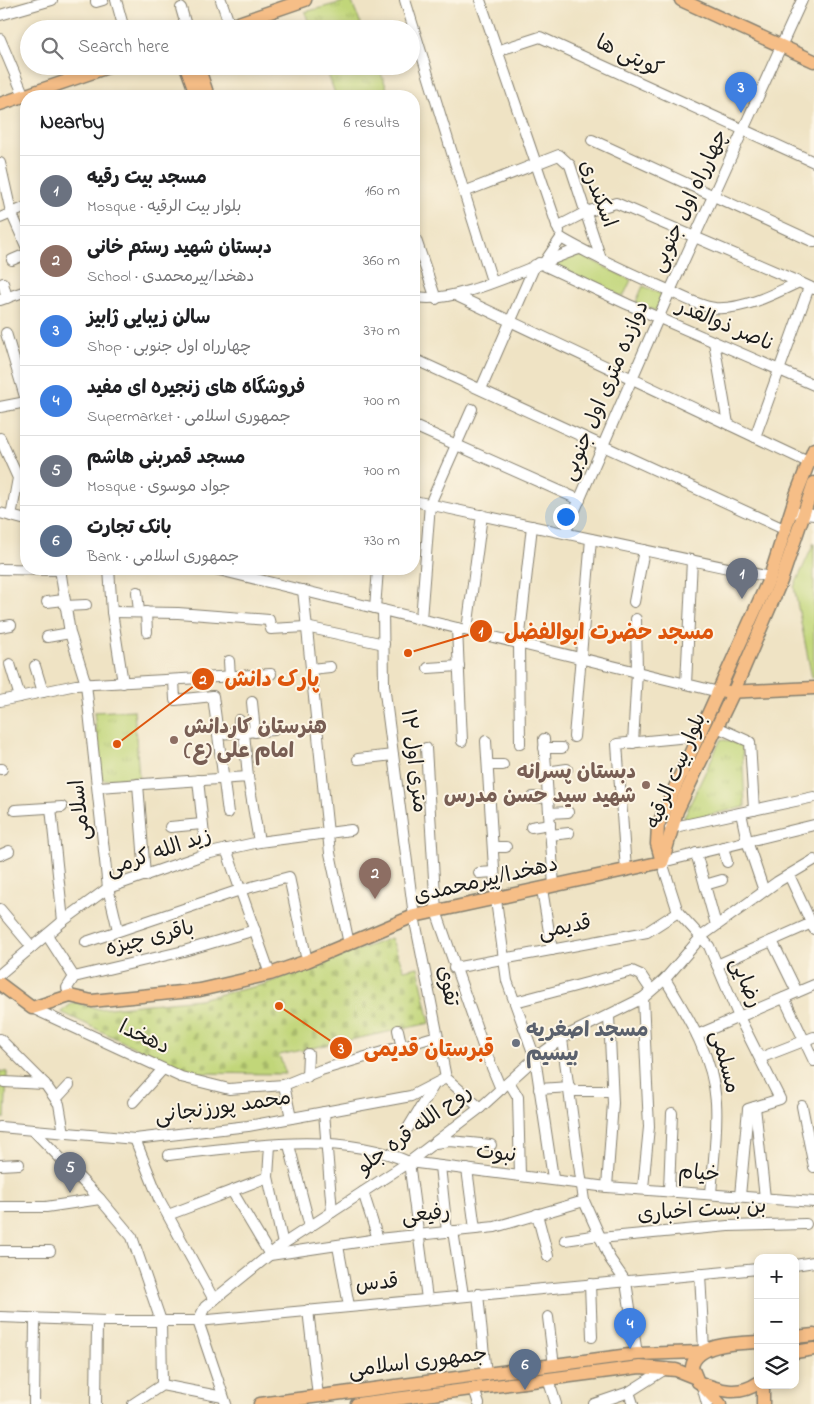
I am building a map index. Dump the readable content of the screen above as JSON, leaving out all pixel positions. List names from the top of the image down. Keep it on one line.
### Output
{"streets":{"main road":["بلوار بیت الرقیه","دهخدا/پیرمحمدی","دهخدا","جمهوری اسلامی"],"street":["کویتی ها","اسکندری","چهارراه اول جنوبی","ناصر ذوالقدر","دوازده متری اول جنوبی","۱۲ متری اول","اسلامی","زید الله کرمی","قدیمی","باقری چیزه","رضایی","تقوی","مسلمی","محمد پورزنجانی","روح الله قره جلو","نبوت","خیام","بن بست اخباری","رفیعی","قدس"]},"crossings":[["کویتی ها","چهارراه اول جنوبی"],["چهارراه اول جنوبی","دوازده متری اول جنوبی"],["ناصر ذوالقدر","دوازده متری اول جنوبی"],["۱۲ متری اول","دهخدا/پیرمحمدی"],["۱۲ متری اول","تقوی"],["بلوار بیت الرقیه","دهخدا/پیرمحمدی"],["بلوار بیت الرقیه","رضایی"],["اسلامی","زید الله کرمی"],["دهخدا/پیرمحمدی","رضایی"],["دهخدا/پیرمحمدی","تقوی"],["دهخدا/پیرمحمدی","دهخدا"],["قدیمی","رضایی"],["رضایی","روح الله قره جلو"],["تقوی","دهخدا"],["تقوی","محمد پورزنجانی"],["مسلمی","روح الله قره جلو"],["مسلمی","خیام"],["روح الله قره جلو","نبوت"],["روح الله قره جلو","رفیعی"],["روح الله قره جلو","قدس"],["نبوت","خیام"]],"places":["مسجد حضرت ابوالفضل","هنرستان کاردانش امام علی (ع)","پارک دانش","دبستان پسرانه شهید سید حسن مدرس","قبرستان قدیمى","مسجد اصغریه بیسیم"],"page":{"search":"Search here","pins":["3","1","2","5","4","6"],"heading":["Nearby","6 results"],"list":[{"mark":"1","name":"مسجد بیت رقیه","note":"Mosque · بلوار بیت الرقیه","value":"160 m"},{"mark":"2","name":"دبستان شهید رستم خانی","note":"School · دهخدا/پیرمحمدی","value":"360 m"},{"mark":"3","name":"سالن زیبایی ژابیز","note":"Shop · چهارراه اول جنوبی","value":"370 m"},{"mark":"4","name":"فروشگاه های زنجیره ای مفید","note":"Supermarket · جمهوری اسلامی","value":"700 m"},{"mark":"5","name":"مسجد قمربنی هاشم","note":"Mosque · جواد موسوی","value":"700 m"},{"mark":"6","name":"بانک تجارت","note":"Bank · جمهوری اسلامی","value":"730 m"}],"map_buttons":["+","−"]}}
